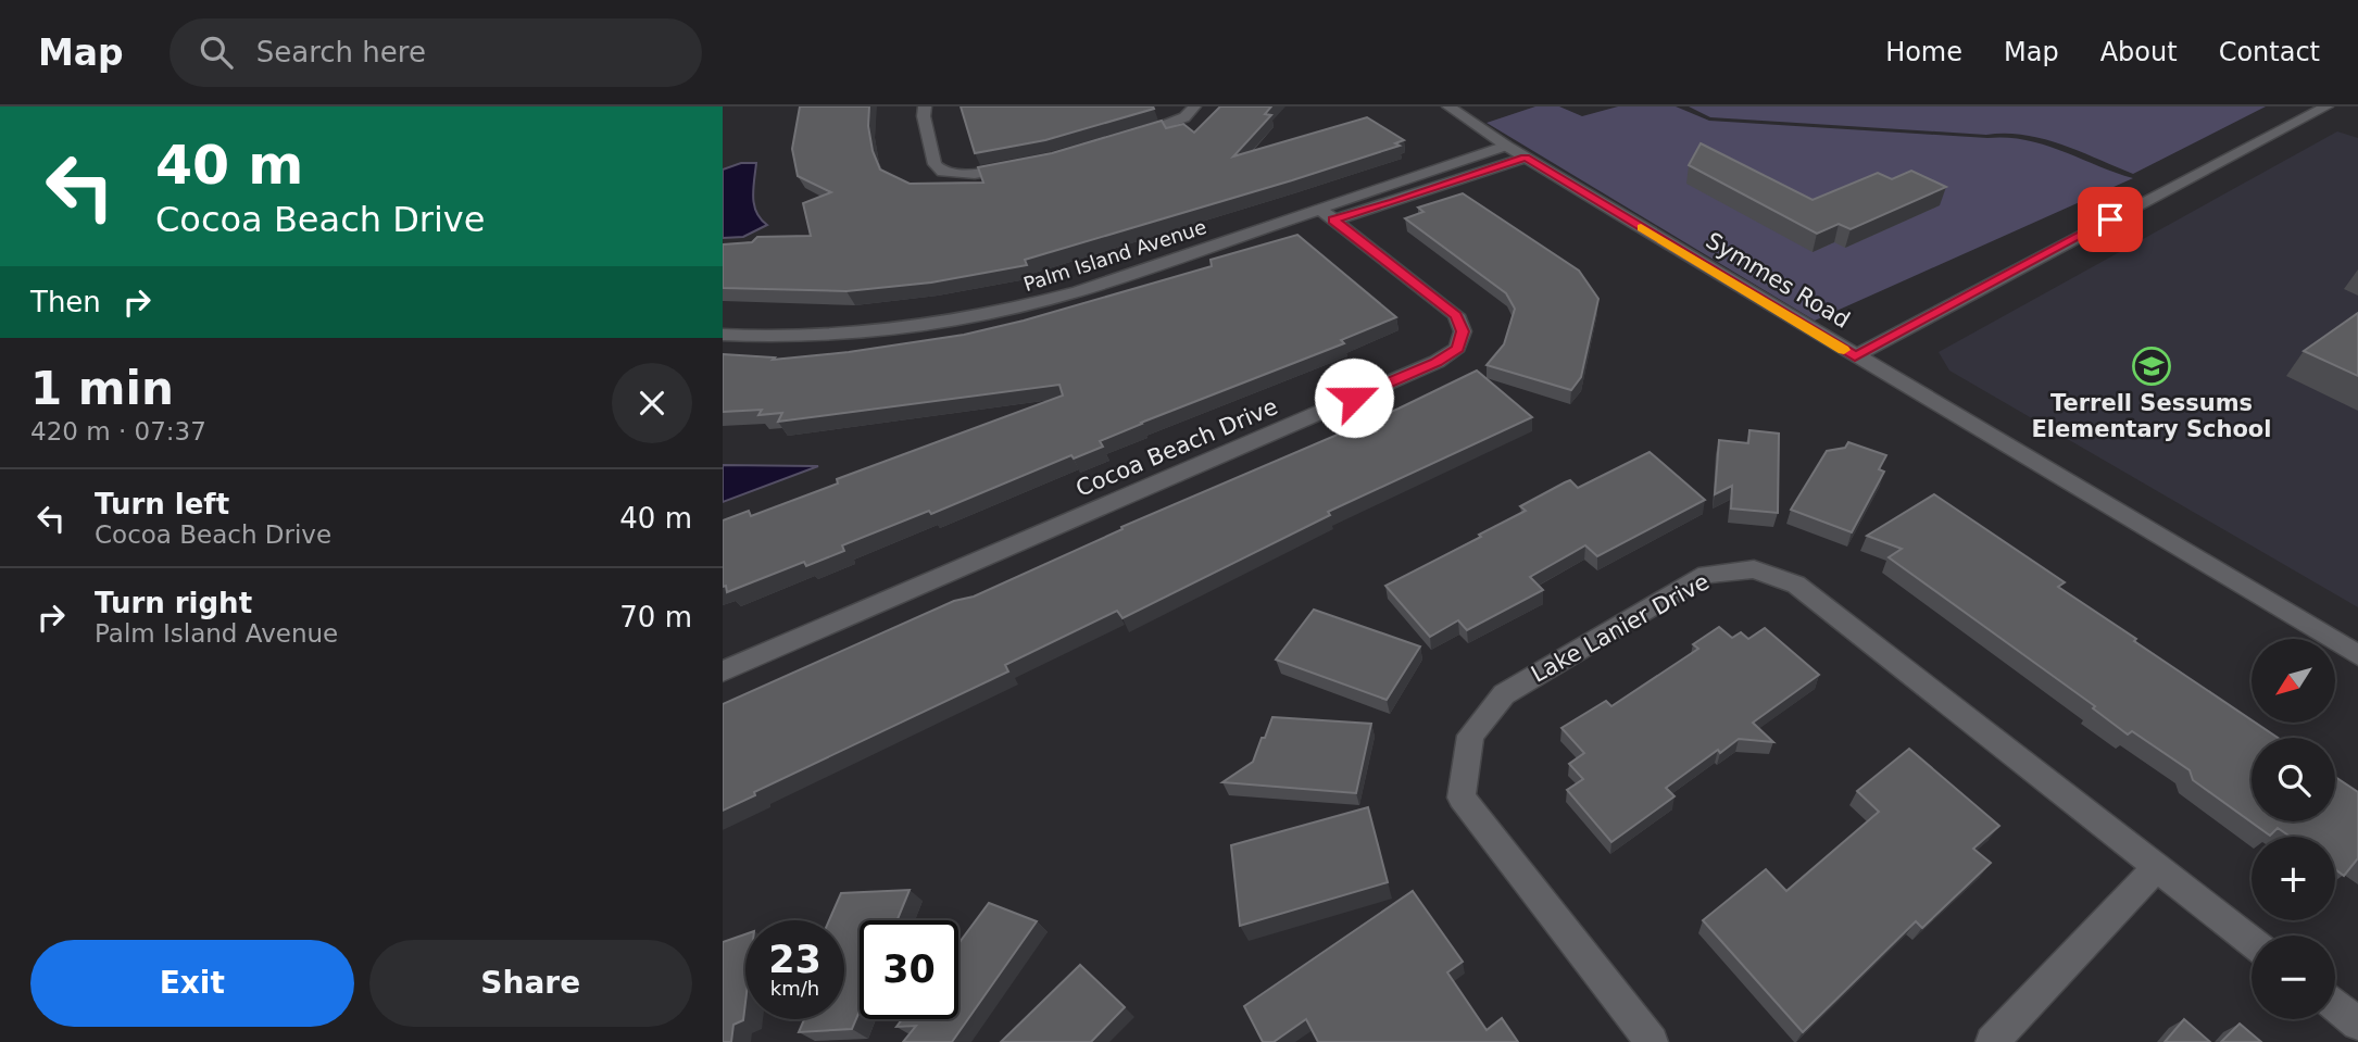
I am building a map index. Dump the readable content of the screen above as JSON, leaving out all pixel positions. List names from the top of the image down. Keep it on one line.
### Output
{"streets":{"street":["Palm Island Avenue","Symmes Road","Cocoa Beach Drive","Lake Lanier Drive"]},"crossings":[["Palm Island Avenue","Symmes Road"],["Palm Island Avenue","Cocoa Beach Drive"]],"places":{"school or university":["Terrell Sessums Elementary School"]},"north":"bottom left","page":{"header":"Map","search":"Search here","nav":["Home","Map","About","Contact"],"turn":["40 m","Cocoa Beach Drive"],"then":"Then","heading":["1 min","420 m · 07:37"],"list":[{"name":"Turn left","note":"Cocoa Beach Drive","value":"40 m"},{"name":"Turn right","note":"Palm Island Avenue","value":"70 m"}],"map_buttons":["+","−"],"speed":"23 km/h","limit":"30","buttons":["Exit","Share"]}}
